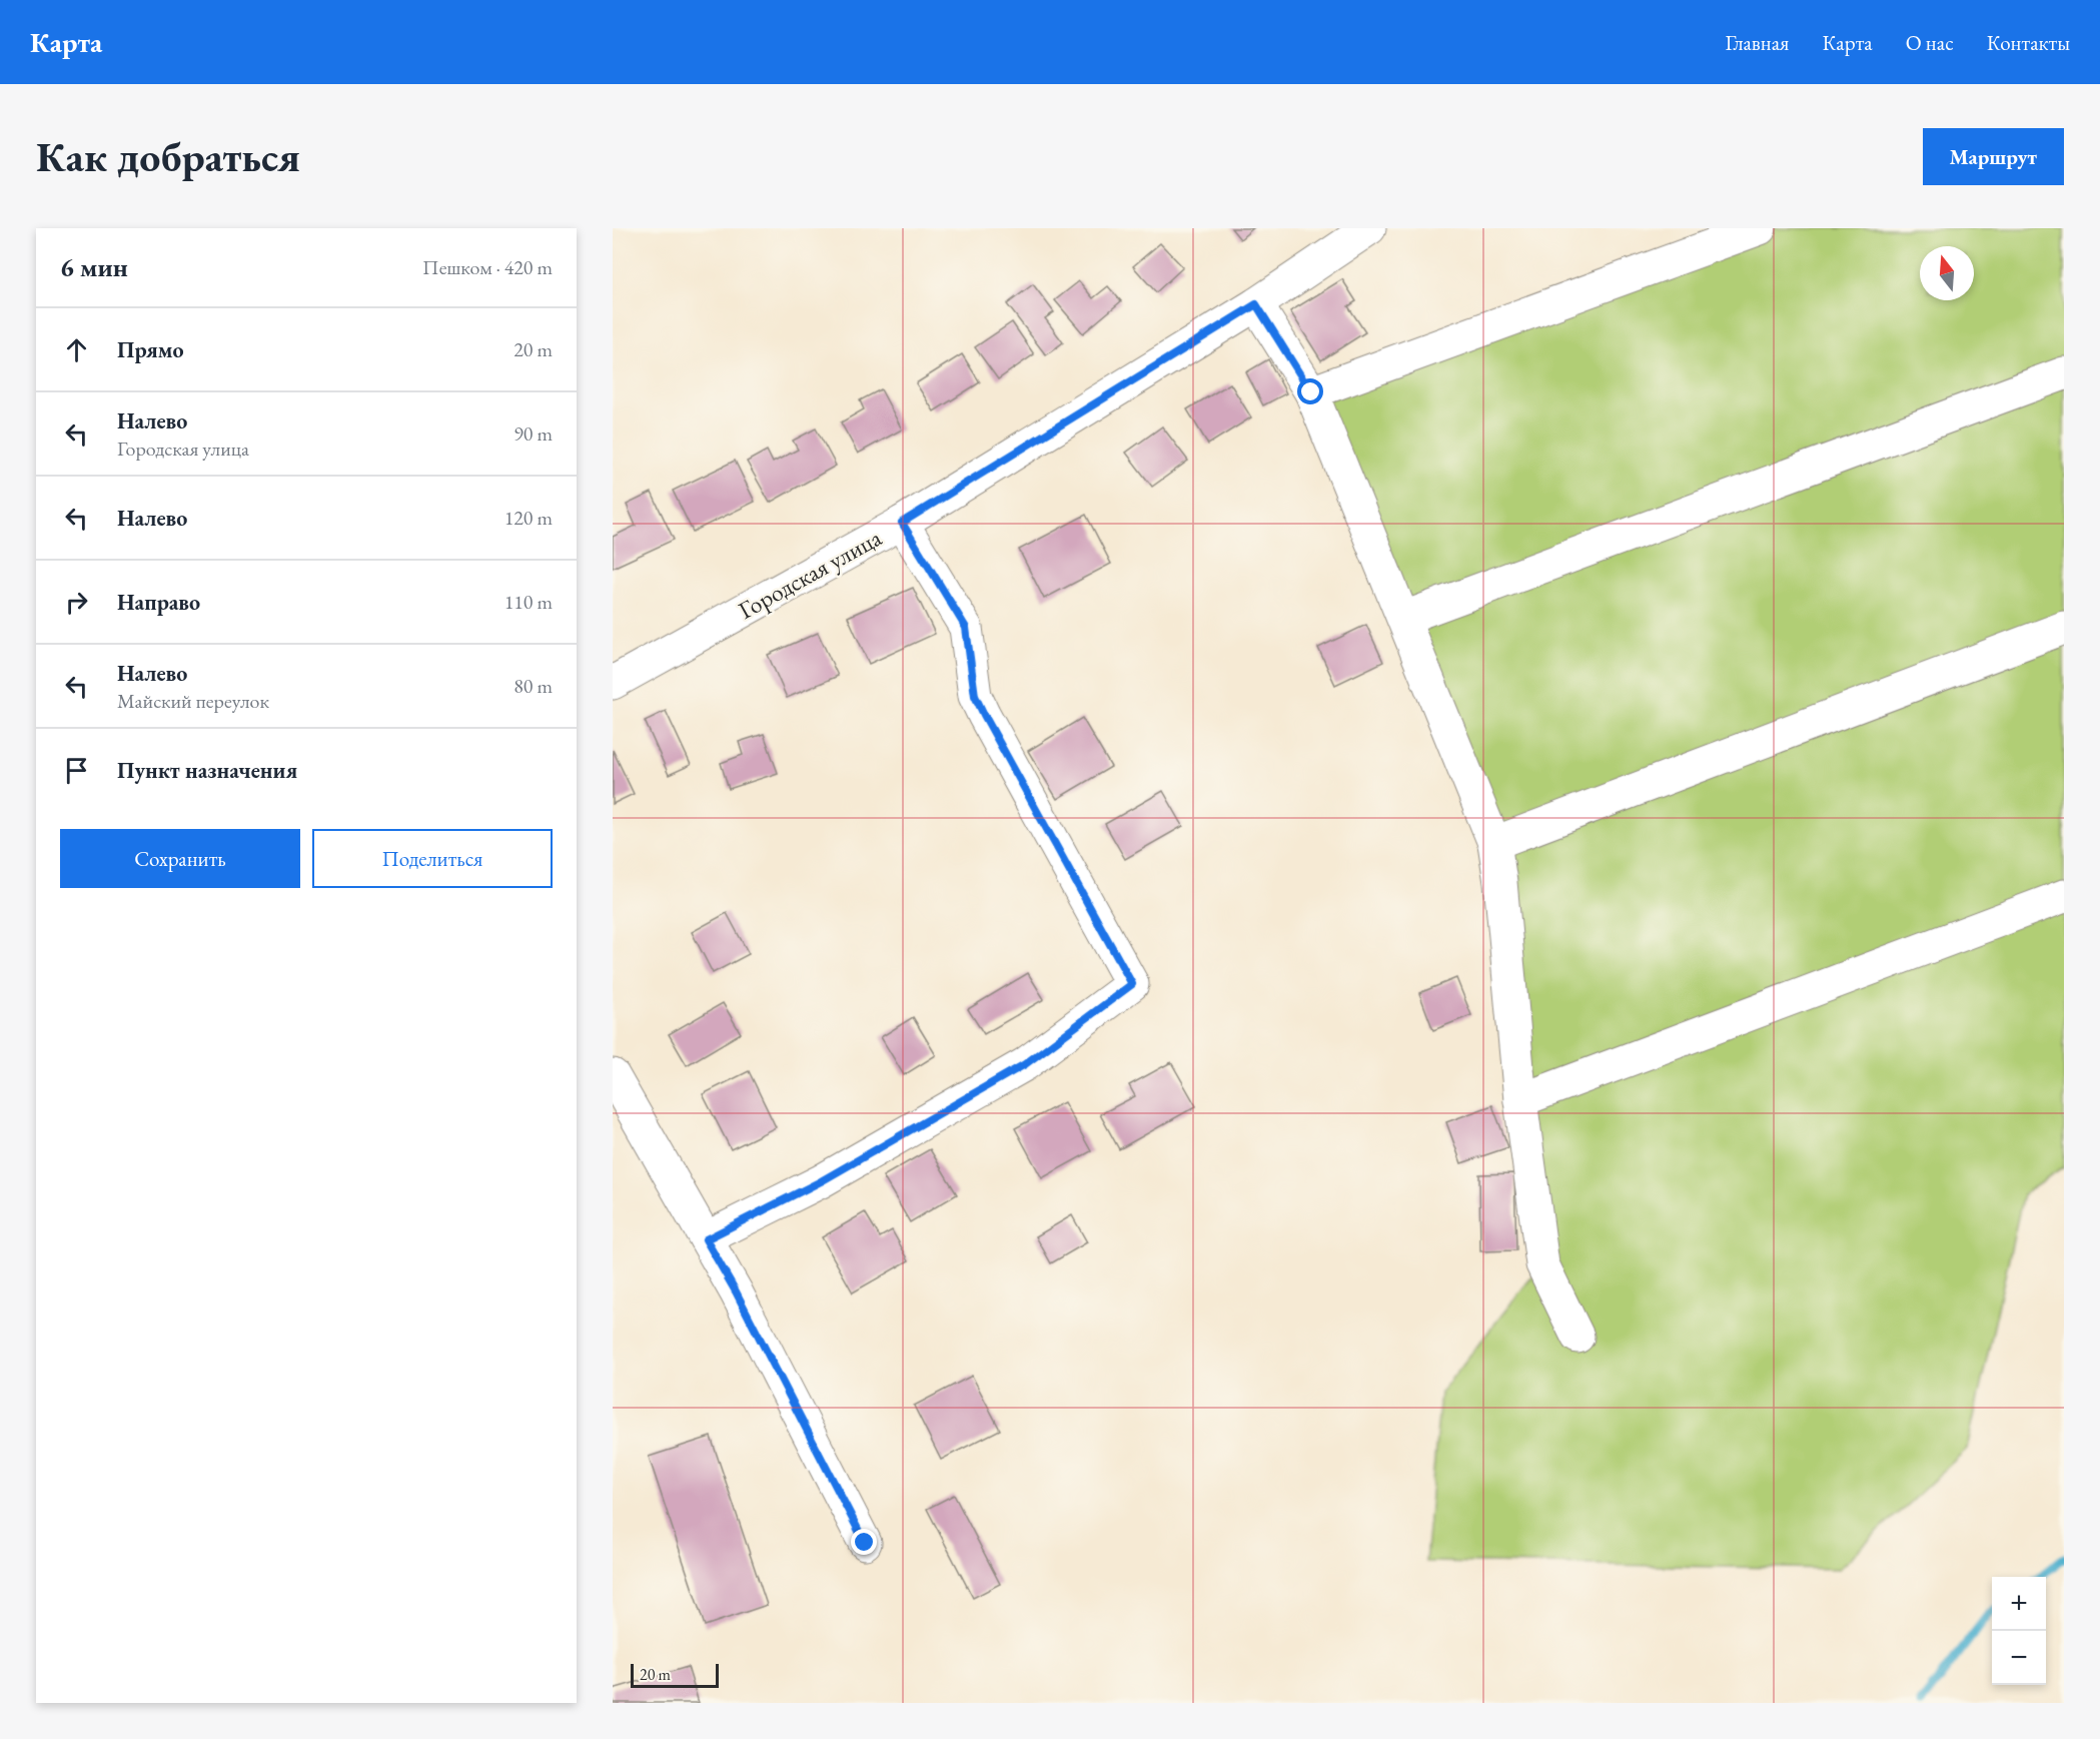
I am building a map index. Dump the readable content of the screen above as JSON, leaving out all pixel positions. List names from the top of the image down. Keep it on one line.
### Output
{"streets":{"street":["Городская улица"]},"scale_bar":"20 m","north":"top","page":{"header":"Карта","nav":["Главная","Карта","О нас","Контакты"],"buttons":["Маршрут",["Сохранить","Поделиться"]],"title":"Как добраться","heading":["6 мин","Пешком · 420 m"],"list":[["Прямо","20 m"],["Налево","Городская улица","90 m"],["Налево","120 m"],["Направо","110 m"],["Налево","Майский переулок","80 m"],"Пункт назначения"],"map_buttons":["+","−"],"scale":"20 m"}}
